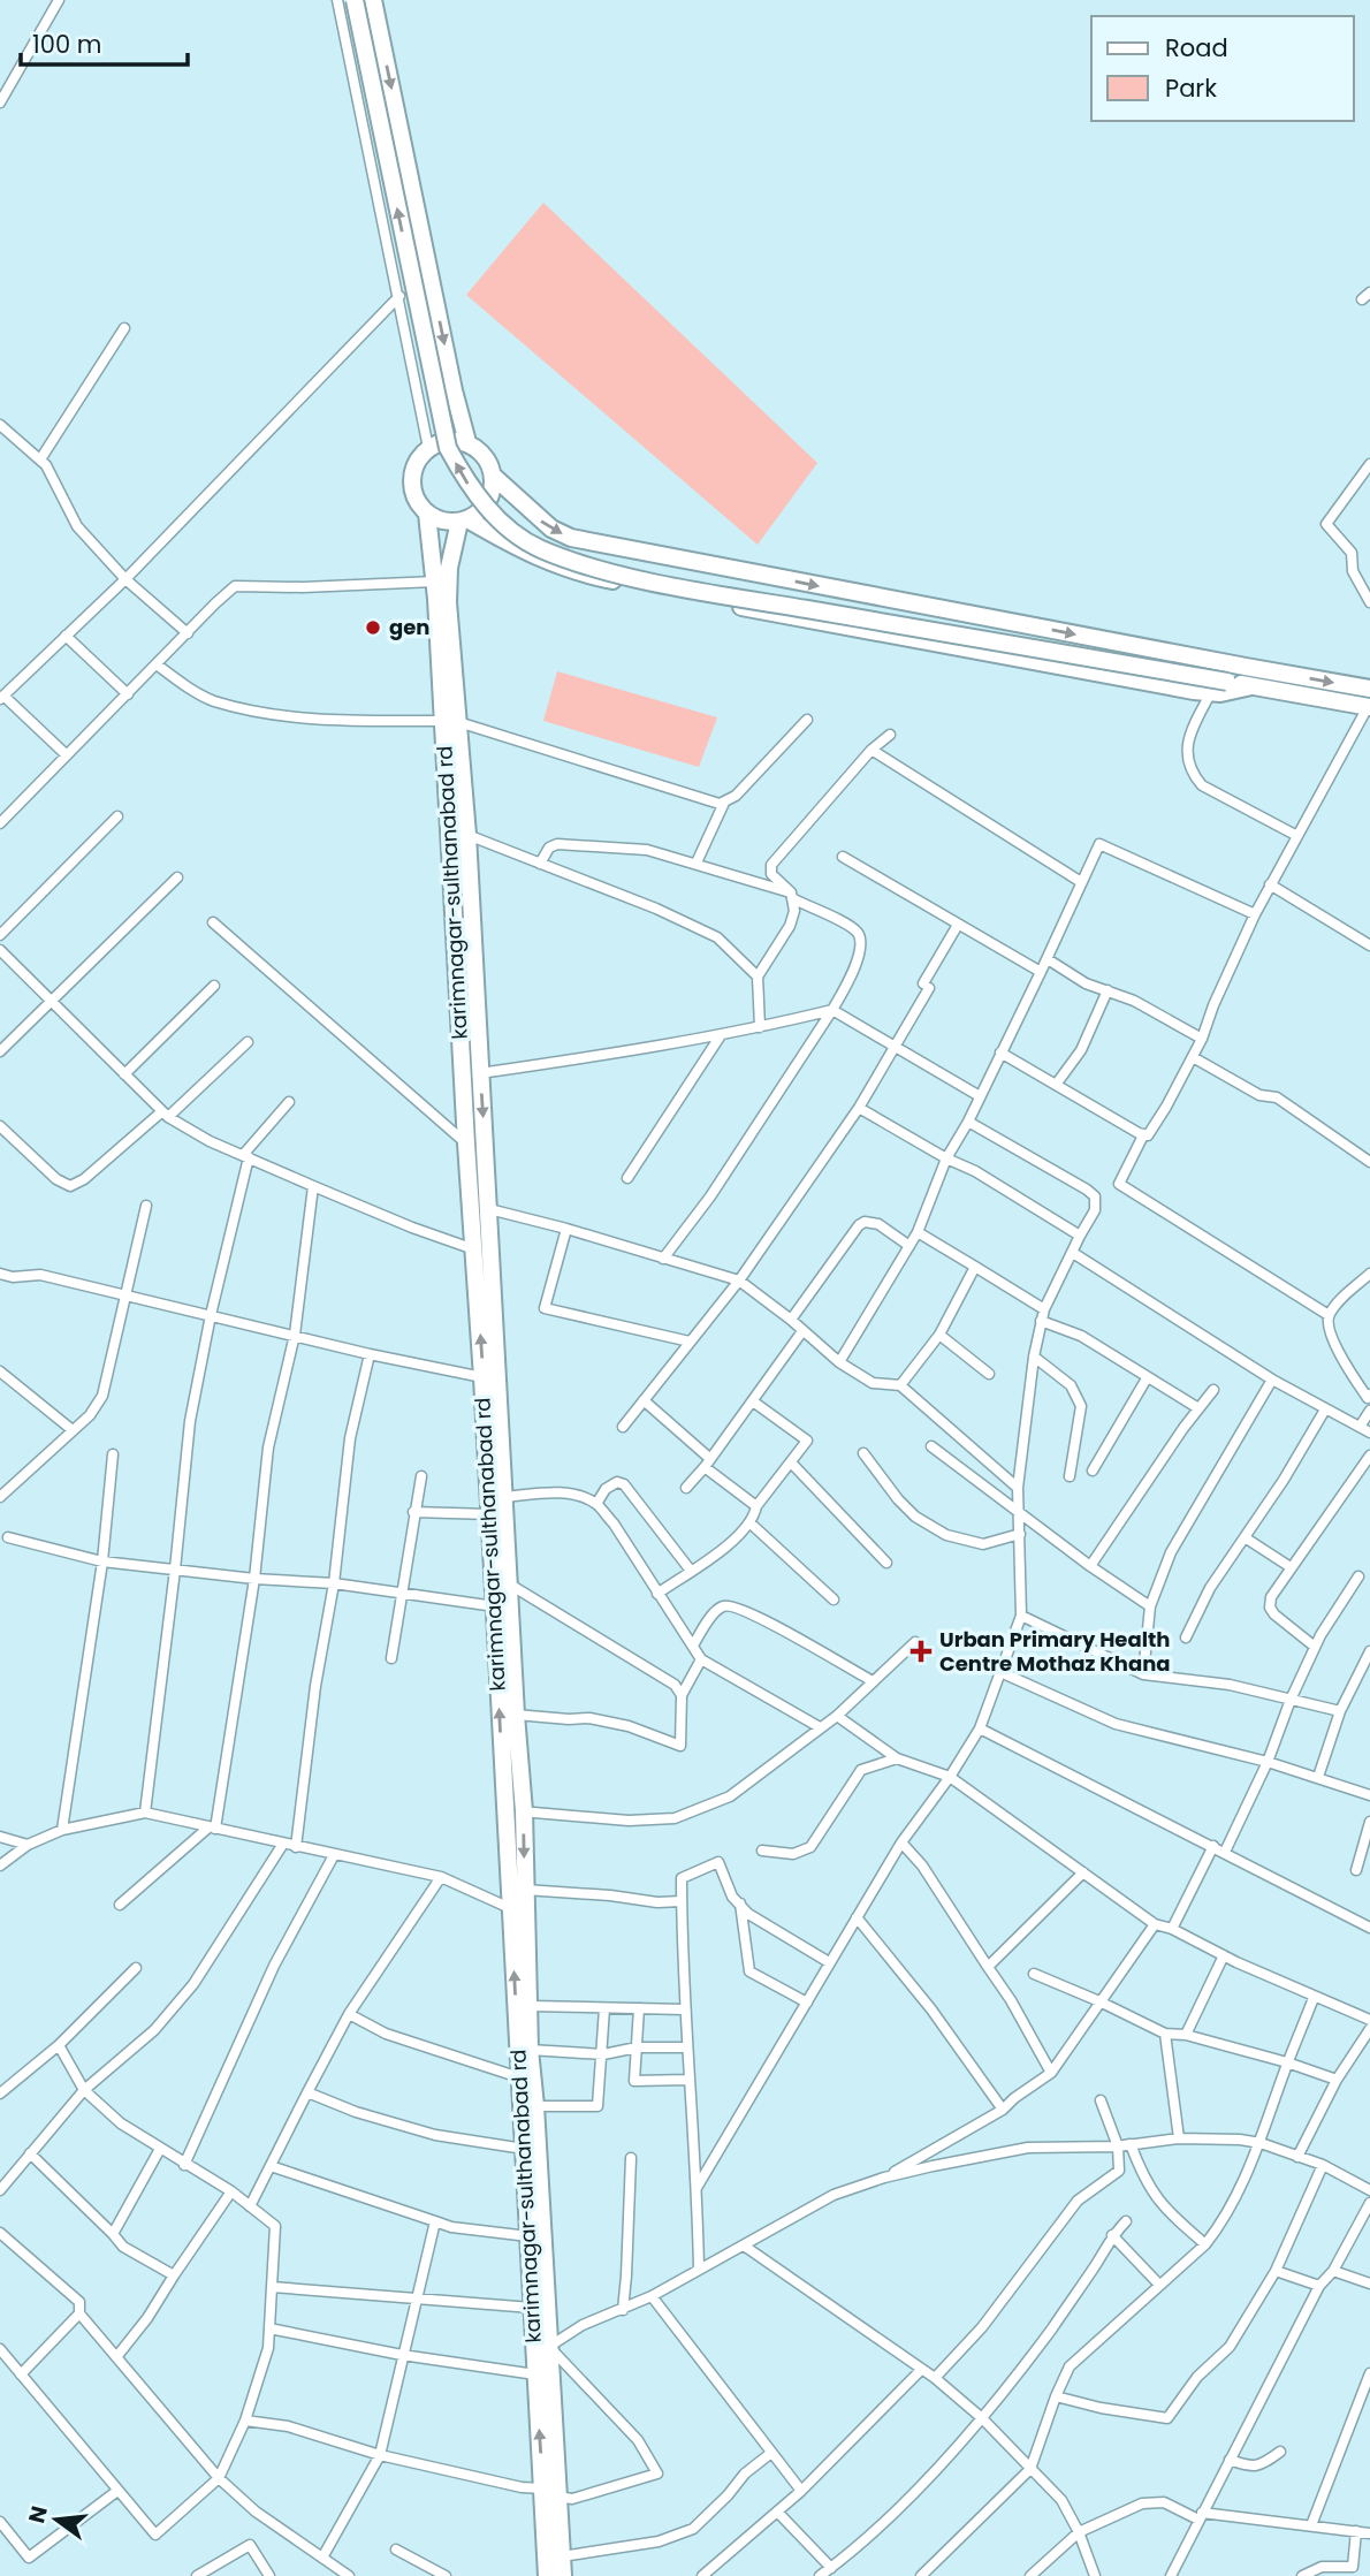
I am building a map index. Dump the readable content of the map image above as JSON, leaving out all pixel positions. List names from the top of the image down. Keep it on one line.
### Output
{"streets":{"highway":["karimnagar-sulthanabad rd"]},"places":{"other":["gen"],"health":["Urban Primary Health Centre Mothaz Khana"]},"legend":["Road","Park"],"scale_bar":"100 m","north":"left"}
